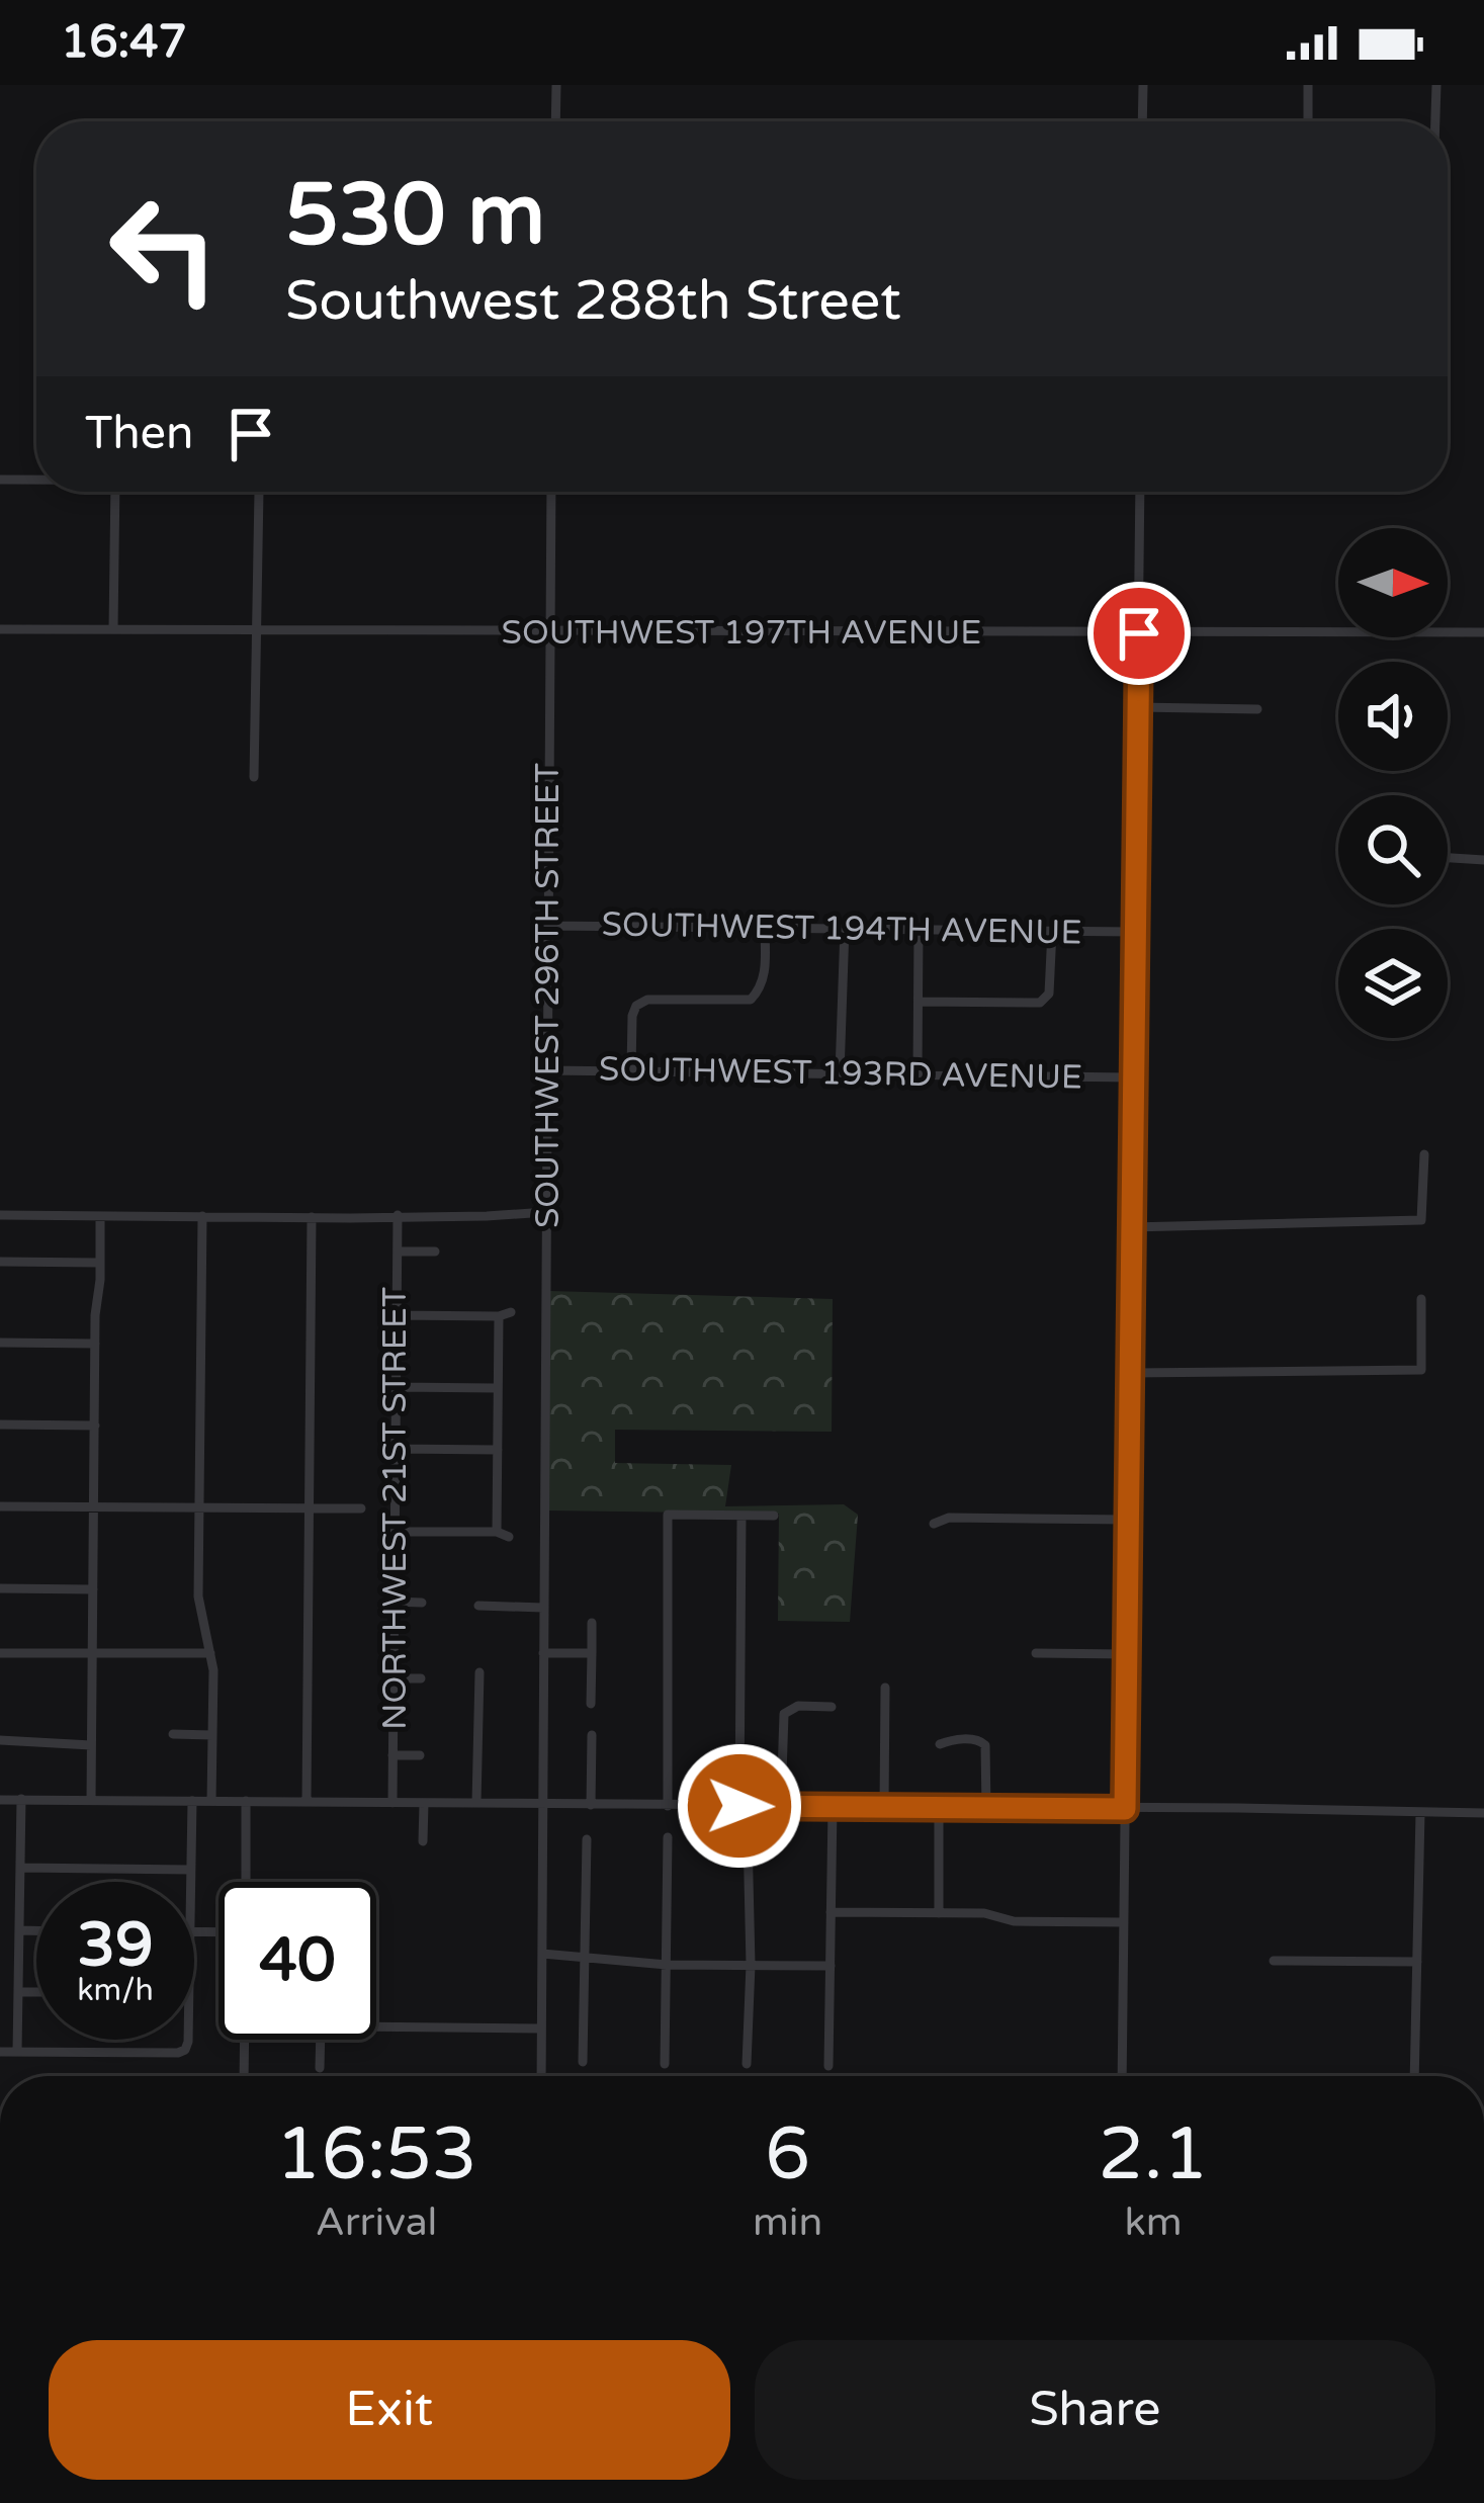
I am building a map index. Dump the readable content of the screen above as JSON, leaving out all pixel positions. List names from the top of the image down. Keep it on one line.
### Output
{"streets":{"street":["SOUTHWEST 197TH AVENUE","SOUTHWEST 194TH AVENUE","SOUTHWEST 296TH STREET","SOUTHWEST 193RD AVENUE","NORTHWEST 21ST STREET"]},"crossings":[["SOUTHWEST 197TH AVENUE","SOUTHWEST 296TH STREET"],["SOUTHWEST 194TH AVENUE","SOUTHWEST 296TH STREET"],["SOUTHWEST 296TH STREET","SOUTHWEST 193RD AVENUE"]],"north":"right","page":{"status":"16:47","turn":["530 m","Southwest 288th Street"],"then":"Then","speed":"39 km/h","limit":"40","eta":["16:53","Arrival","6","min","2.1","km"],"buttons":["Exit","Share"]}}
